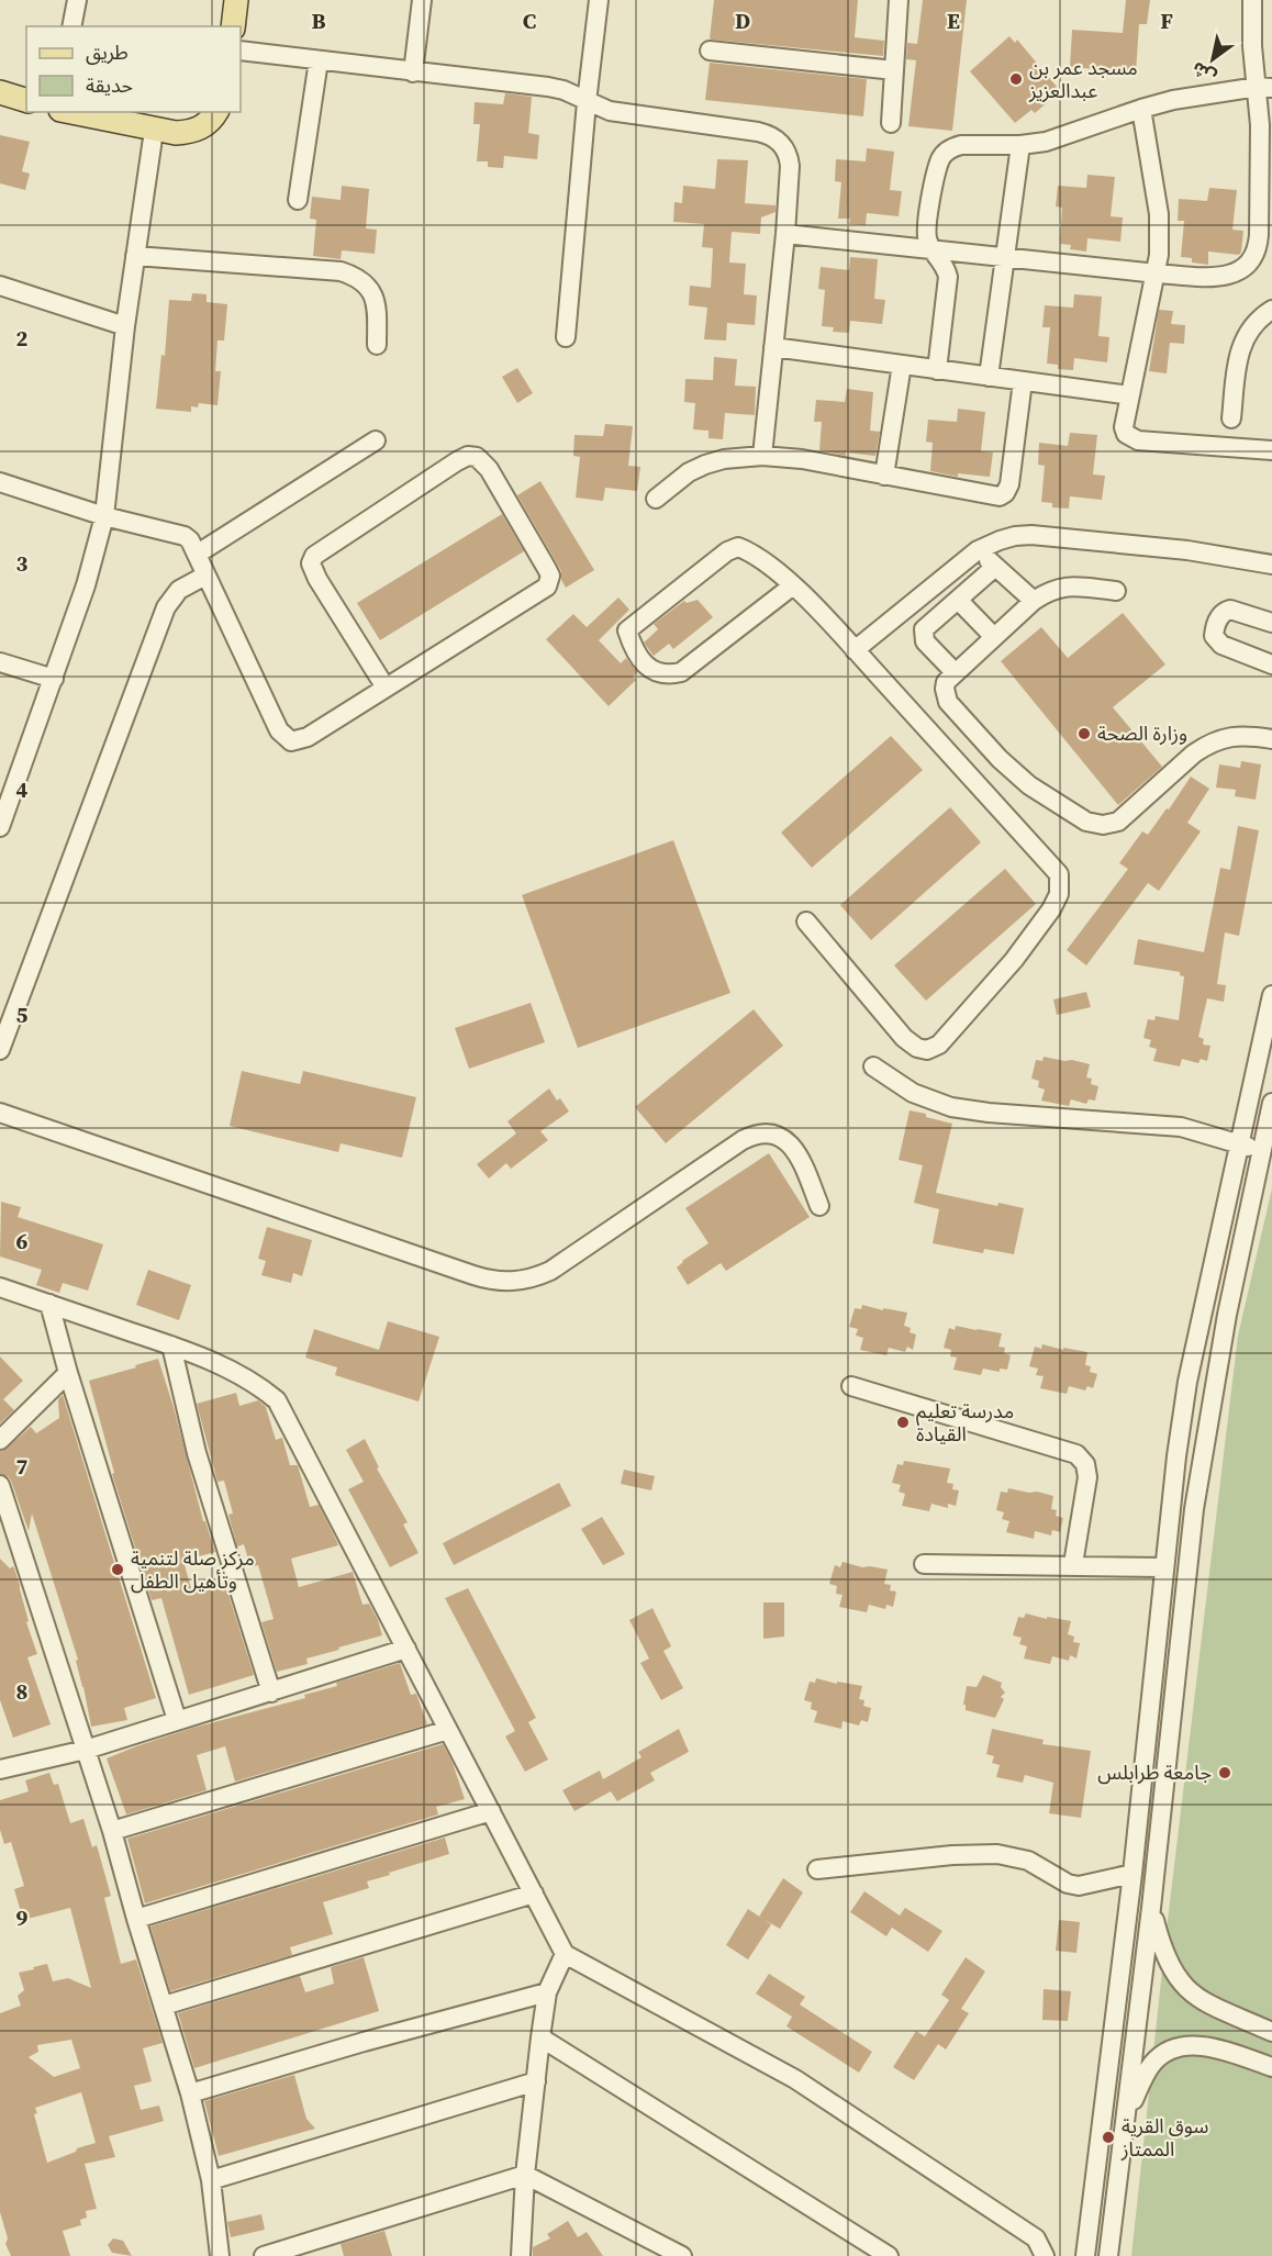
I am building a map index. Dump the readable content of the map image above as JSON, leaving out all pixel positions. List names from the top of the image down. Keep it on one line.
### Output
{"places":["مسجد عمر بن عبدالعزيز","وزارة الصحة","مدرسة تعليم القيادة","مركز صلة لتنمية وتأهيل الطفل","جامعة طرابلس","سوق القرية الممتاز"],"legend":["طريق","حديقة"],"north":"bottom left","grid":{"columns":["B","C","D","E","F"],"rows":["2","3","4","5","6","7","8","9"]}}
